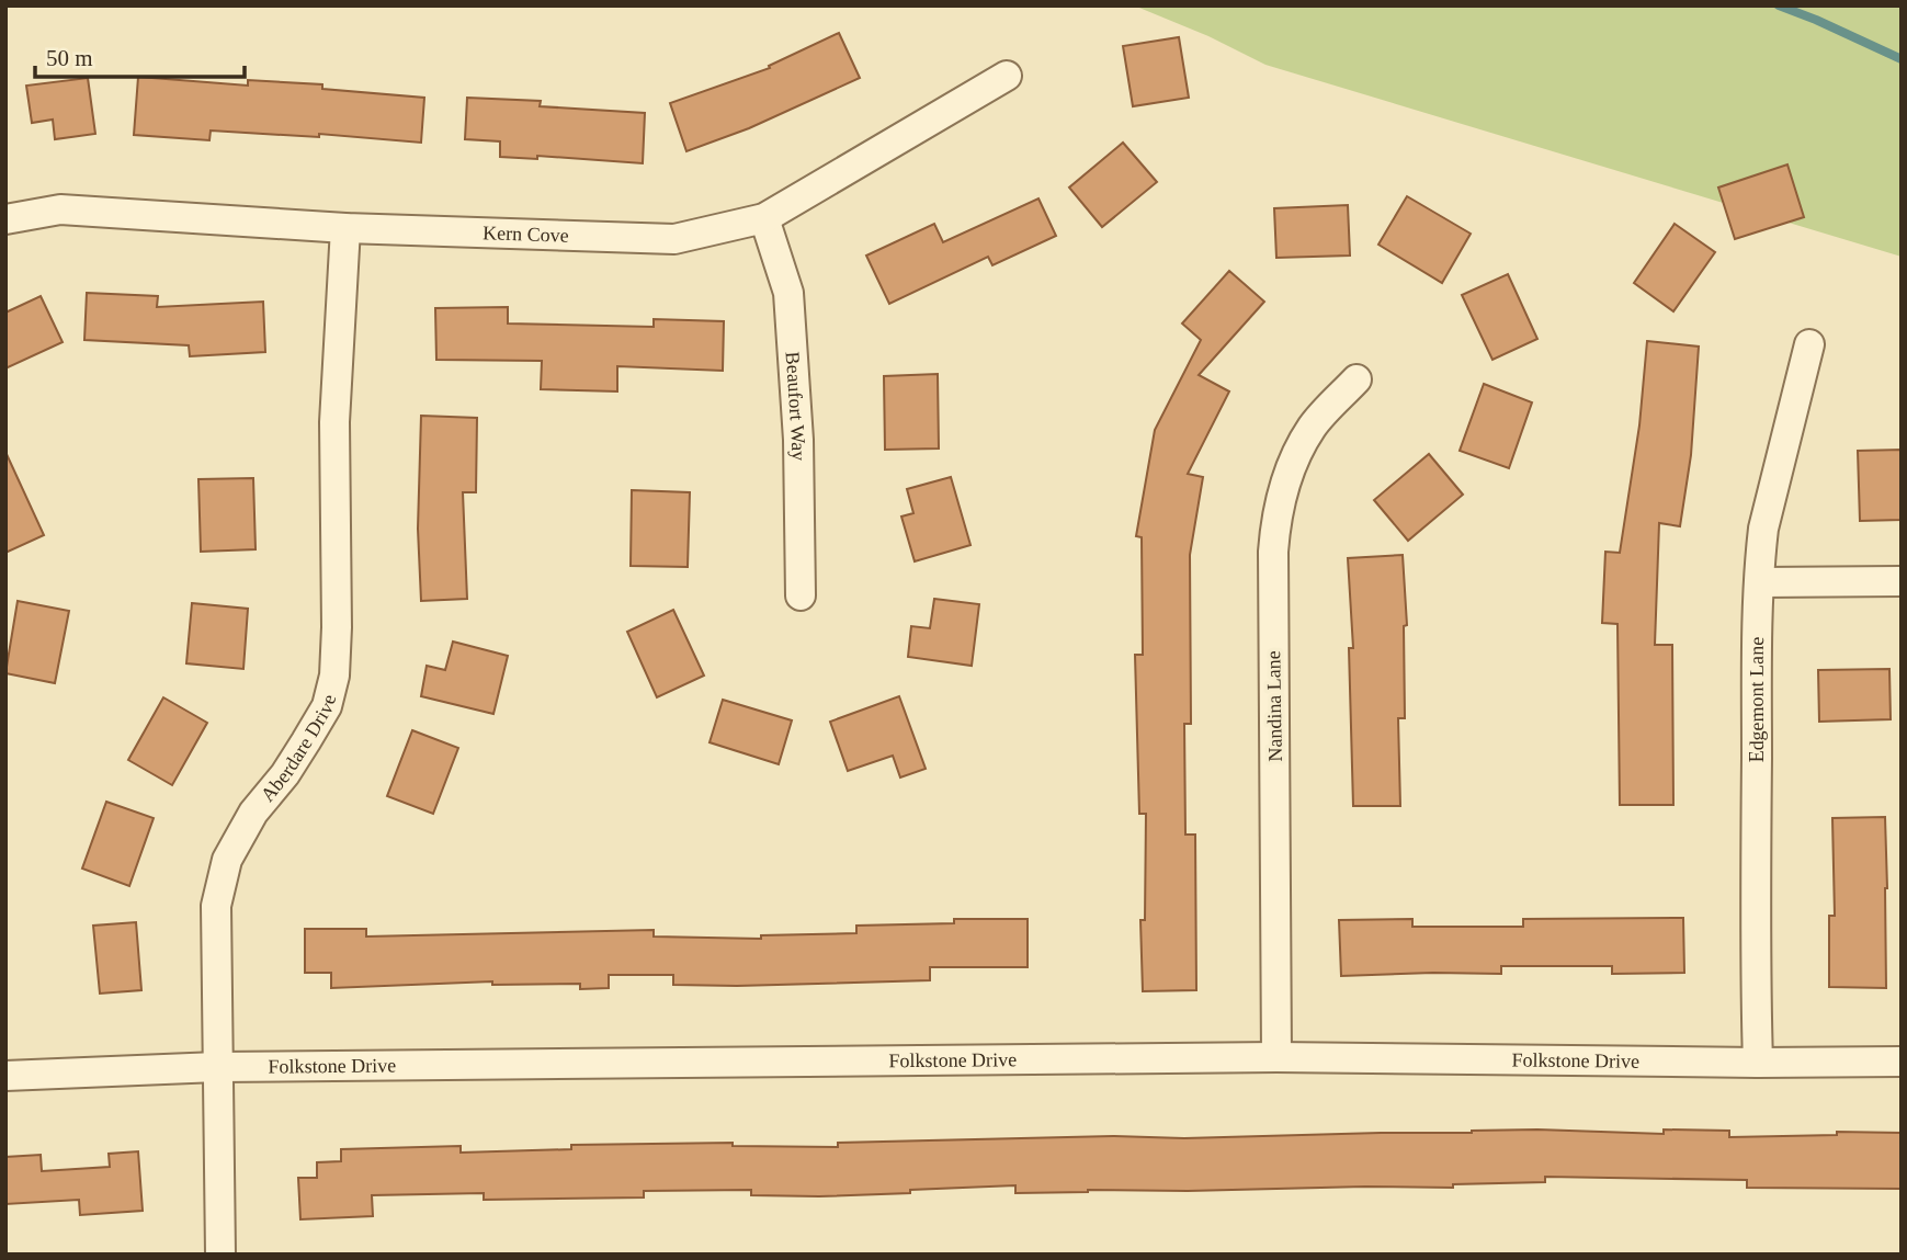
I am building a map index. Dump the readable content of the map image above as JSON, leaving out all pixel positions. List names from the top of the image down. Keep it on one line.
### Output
{"streets":{"street":["Kern Cove","Beaufort Way","Edgemont Lane","Nandina Lane","Aberdare Drive","Folkstone Drive"]},"crossings":[["Kern Cove","Beaufort Way"],["Kern Cove","Aberdare Drive"],["Edgemont Lane","Folkstone Drive"],["Nandina Lane","Folkstone Drive"],["Aberdare Drive","Folkstone Drive"]],"scale_bar":"50 m"}
